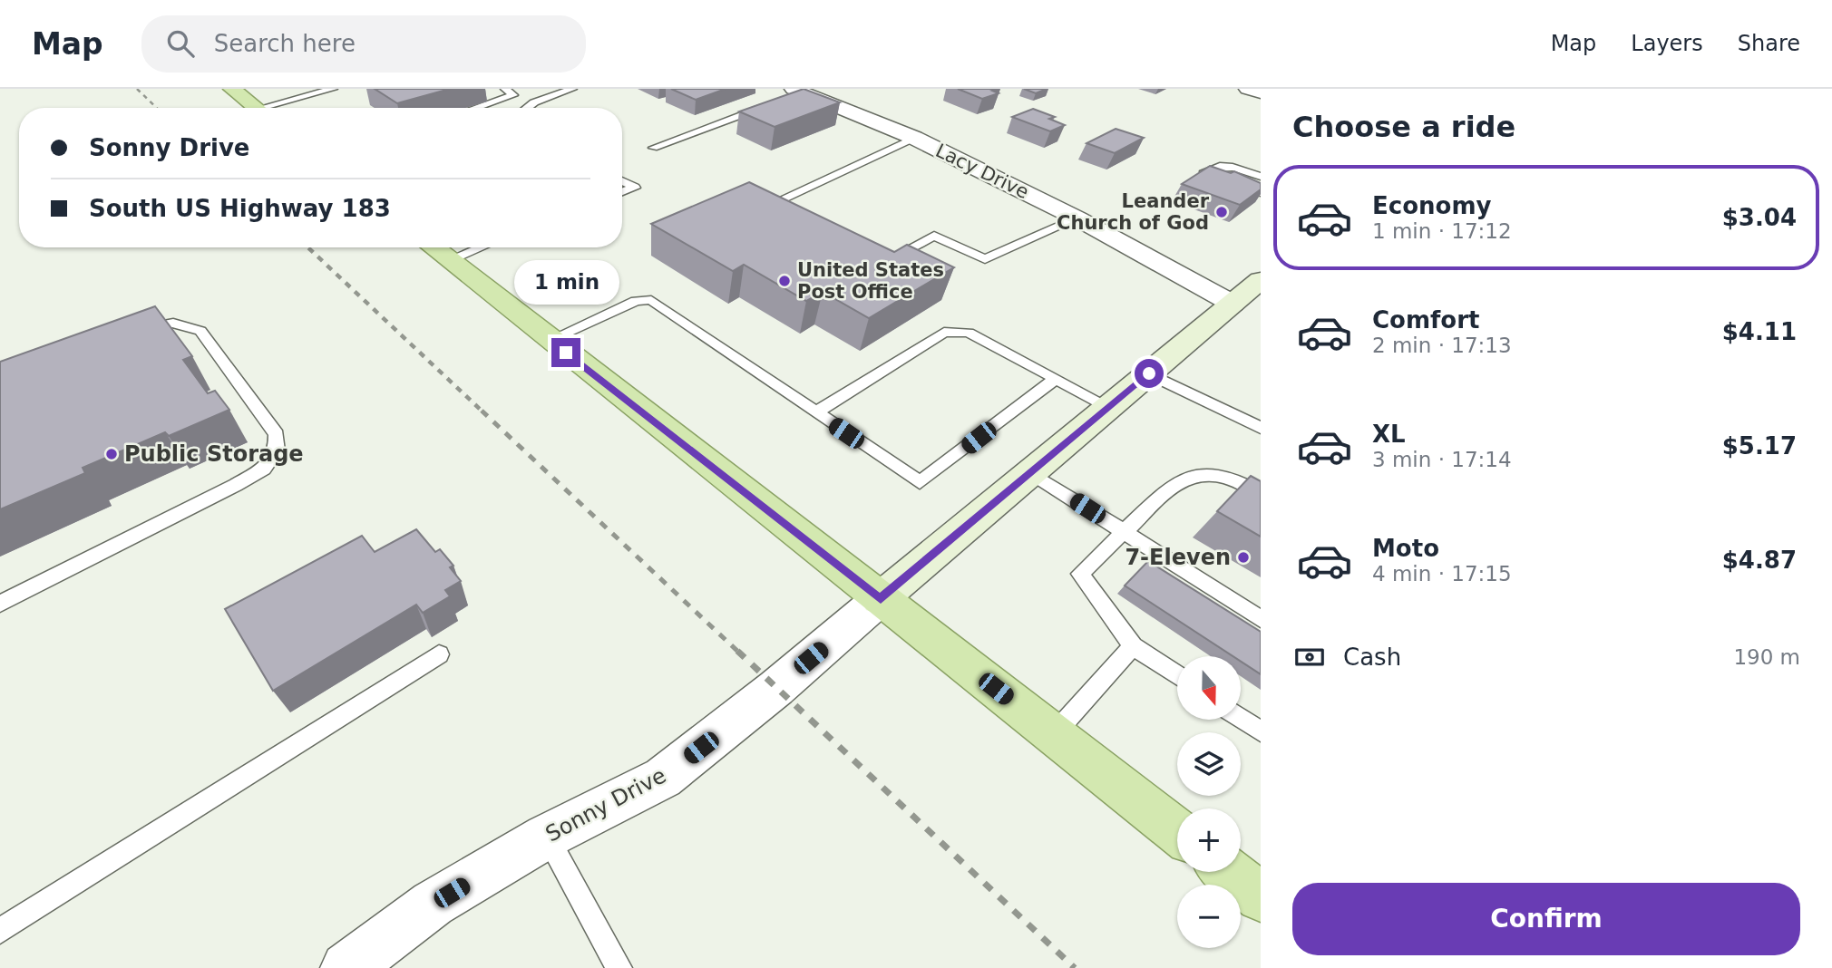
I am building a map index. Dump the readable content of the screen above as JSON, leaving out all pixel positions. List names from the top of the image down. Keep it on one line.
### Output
{"streets":{"street":["Lacy Drive","Sonny Drive"]},"crossings":[["Lacy Drive","Sonny Drive"]],"places":["Leander Church of God","United States Post Office","Public Storage","7-Eleven"],"north":"bottom","page":{"header":"Map","search":"Search here","nav":["Map","Layers","Share"],"heading":"Choose a ride","banner":["Sonny Drive","South US Highway 183"],"list":[{"name":"Economy","note":"1 min · 17:12","value":"$3.04"},{"name":"Comfort","note":"2 min · 17:13","value":"$4.11"},{"name":"XL","note":"3 min · 17:14","value":"$5.17"},{"name":"Moto","note":"4 min · 17:15","value":"$4.87"}],"bubble":"1 min","pay":["Cash","190 m"],"map_buttons":["+","−"],"buttons":"Confirm"}}
